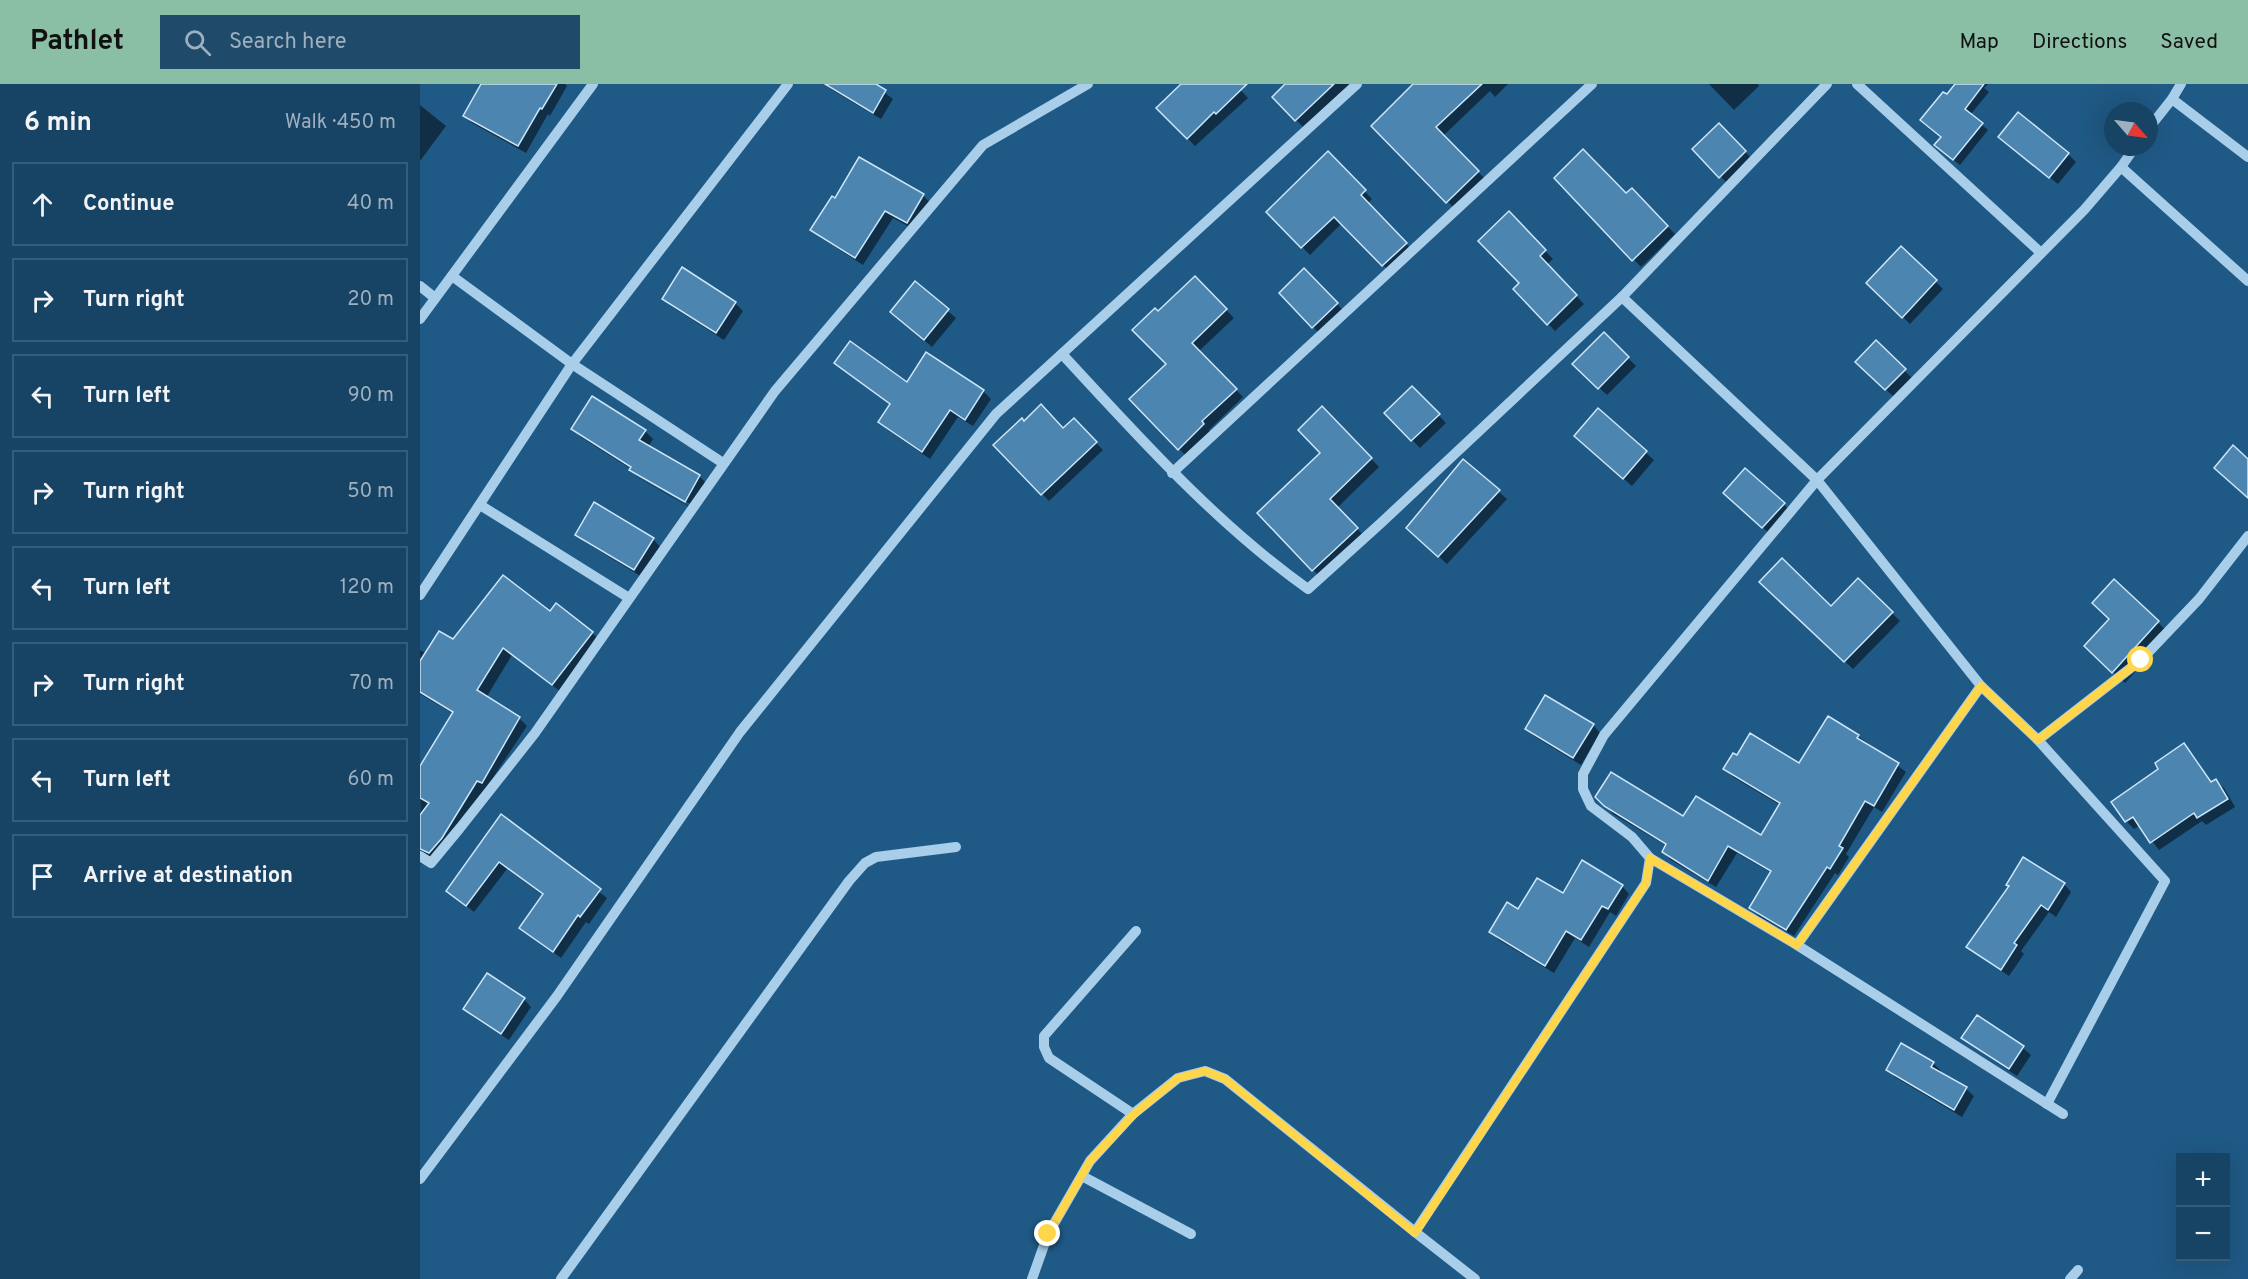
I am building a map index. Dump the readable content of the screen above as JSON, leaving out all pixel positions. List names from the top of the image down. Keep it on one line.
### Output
{"north":"bottom right","page":{"header":"Pathlet","search":"Search here","nav":["Map","Directions","Saved"],"heading":["6 min","Walk · 450 m"],"list":[["Continue","40 m"],["Turn right","20 m"],["Turn left","90 m"],["Turn right","50 m"],["Turn left","120 m"],["Turn right","70 m"],["Turn left","60 m"],"Arrive at destination"],"map_buttons":["+","−"]}}
